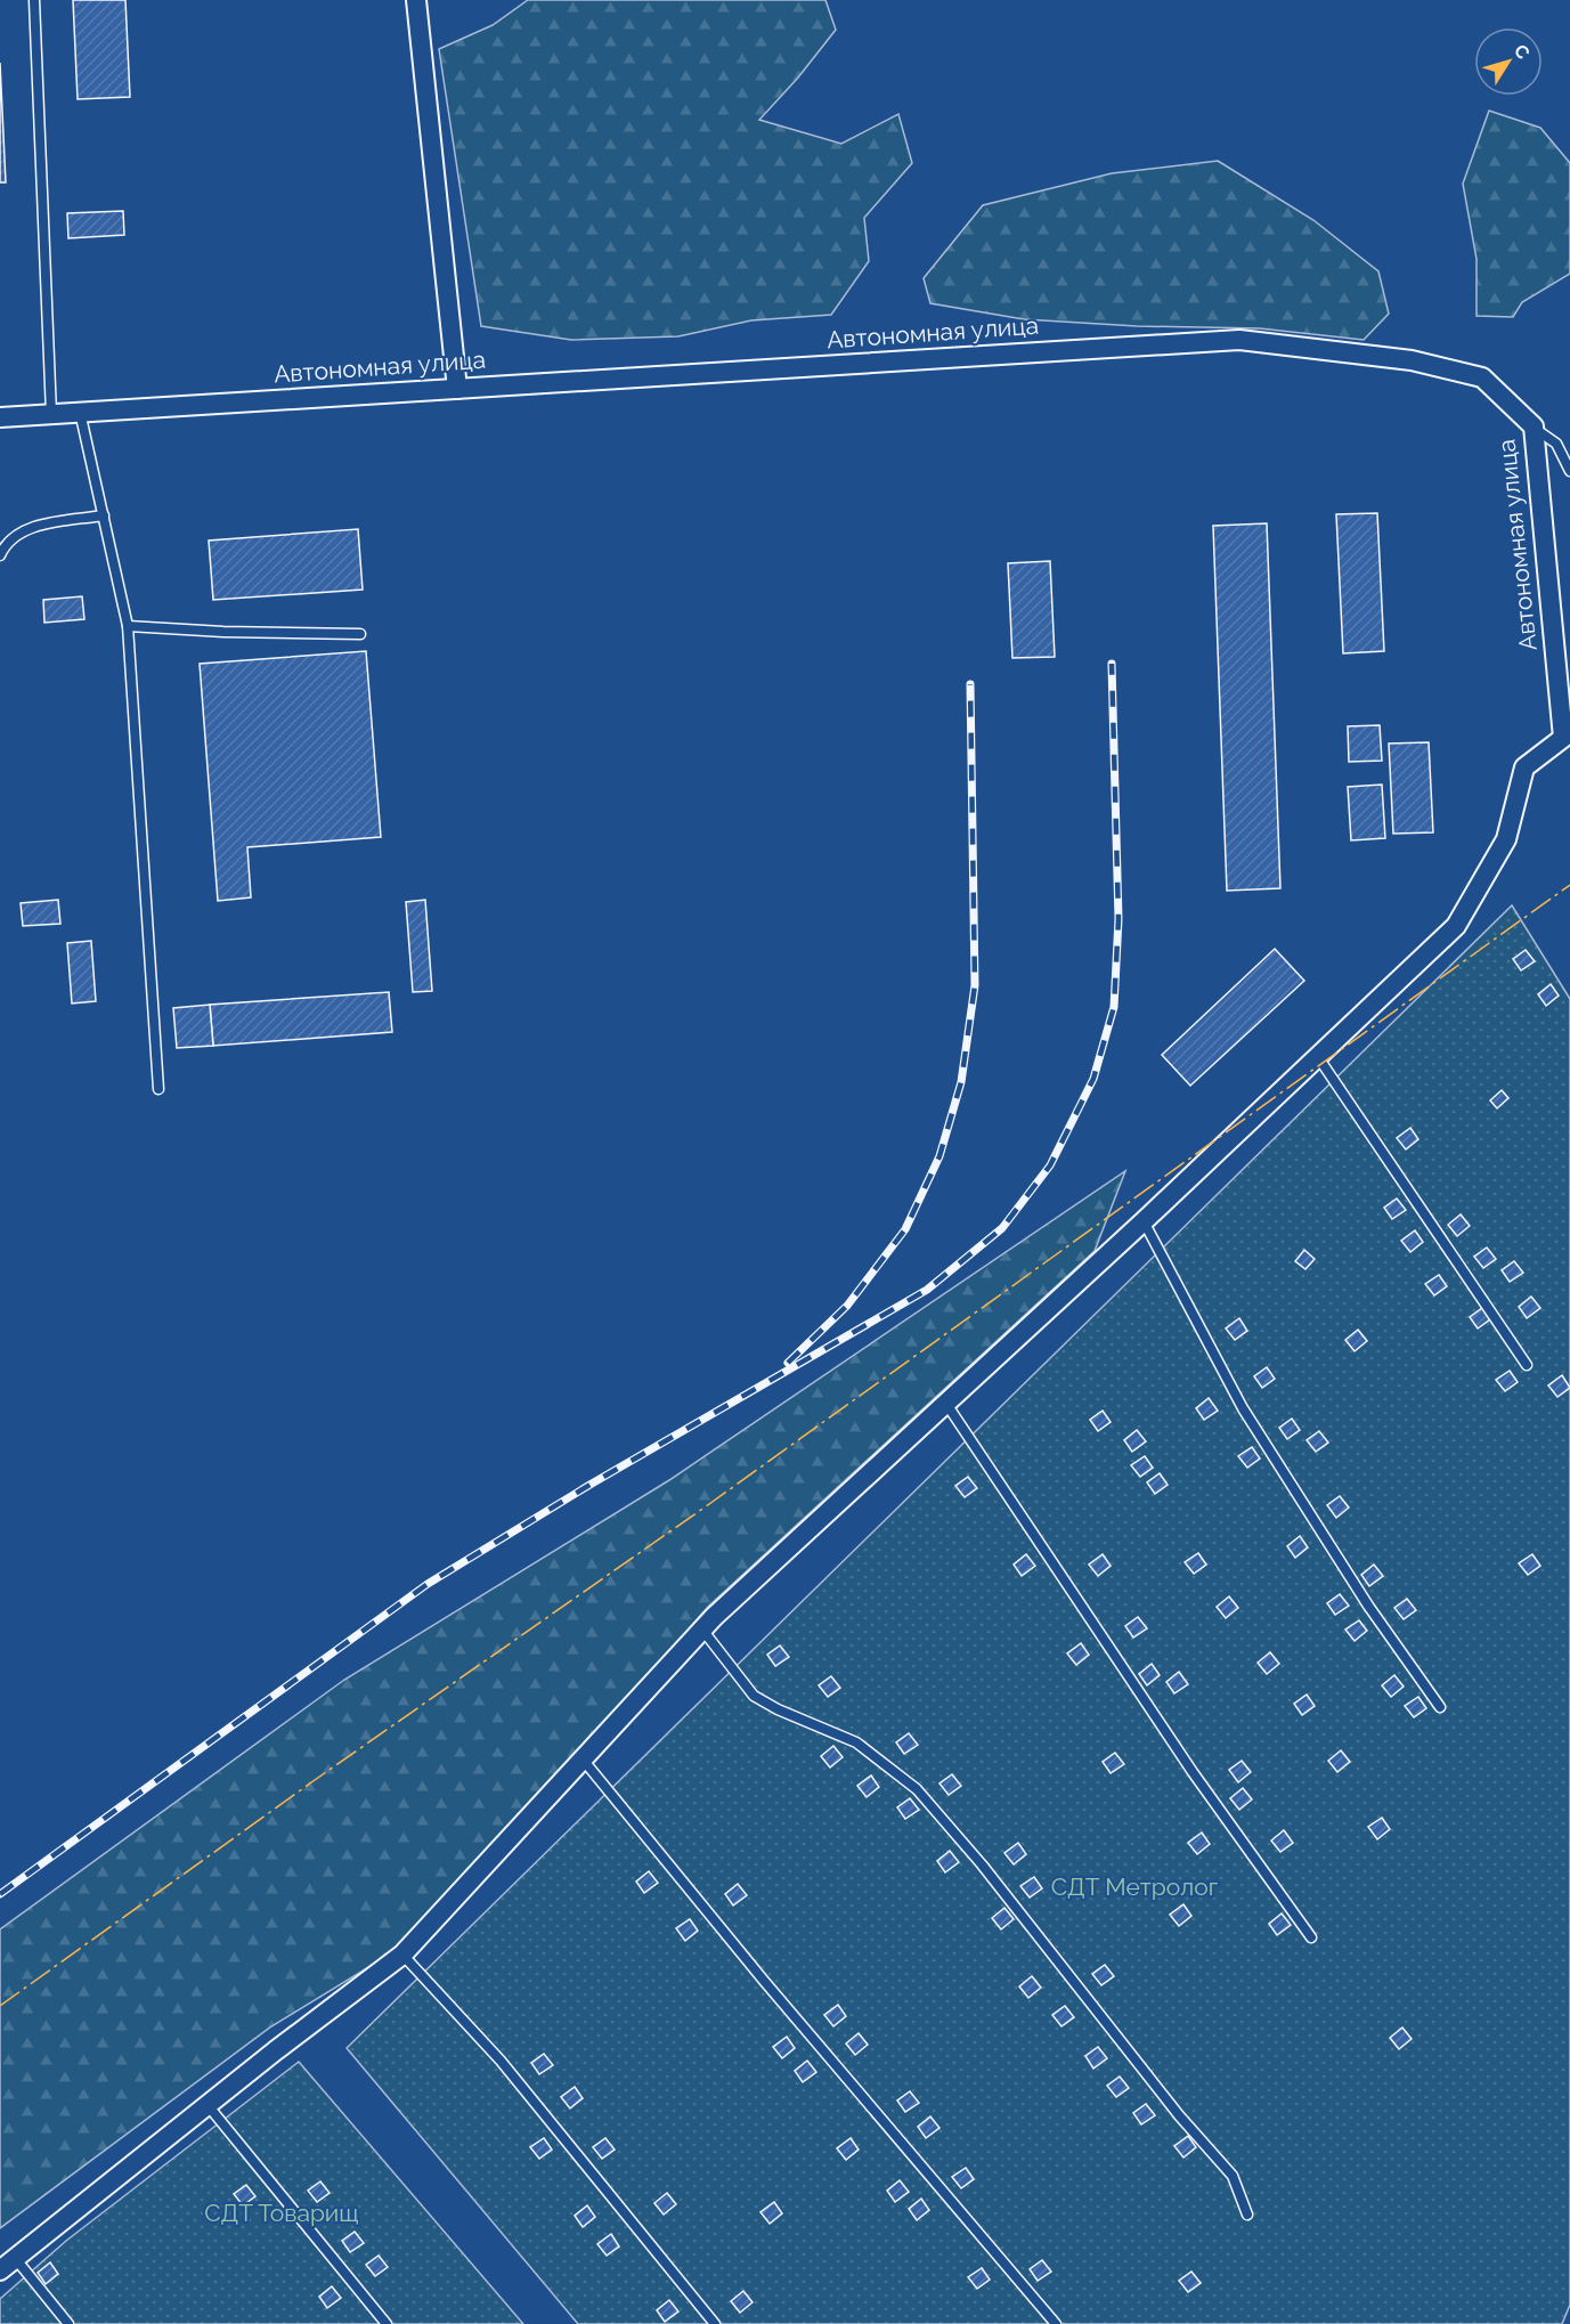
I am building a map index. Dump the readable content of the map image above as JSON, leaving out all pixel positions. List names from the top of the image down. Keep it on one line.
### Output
{"streets":{"street":["Автономная улица"]},"parks":["СДТ Метролог","СДТ Товарищ"],"north":"top right"}
